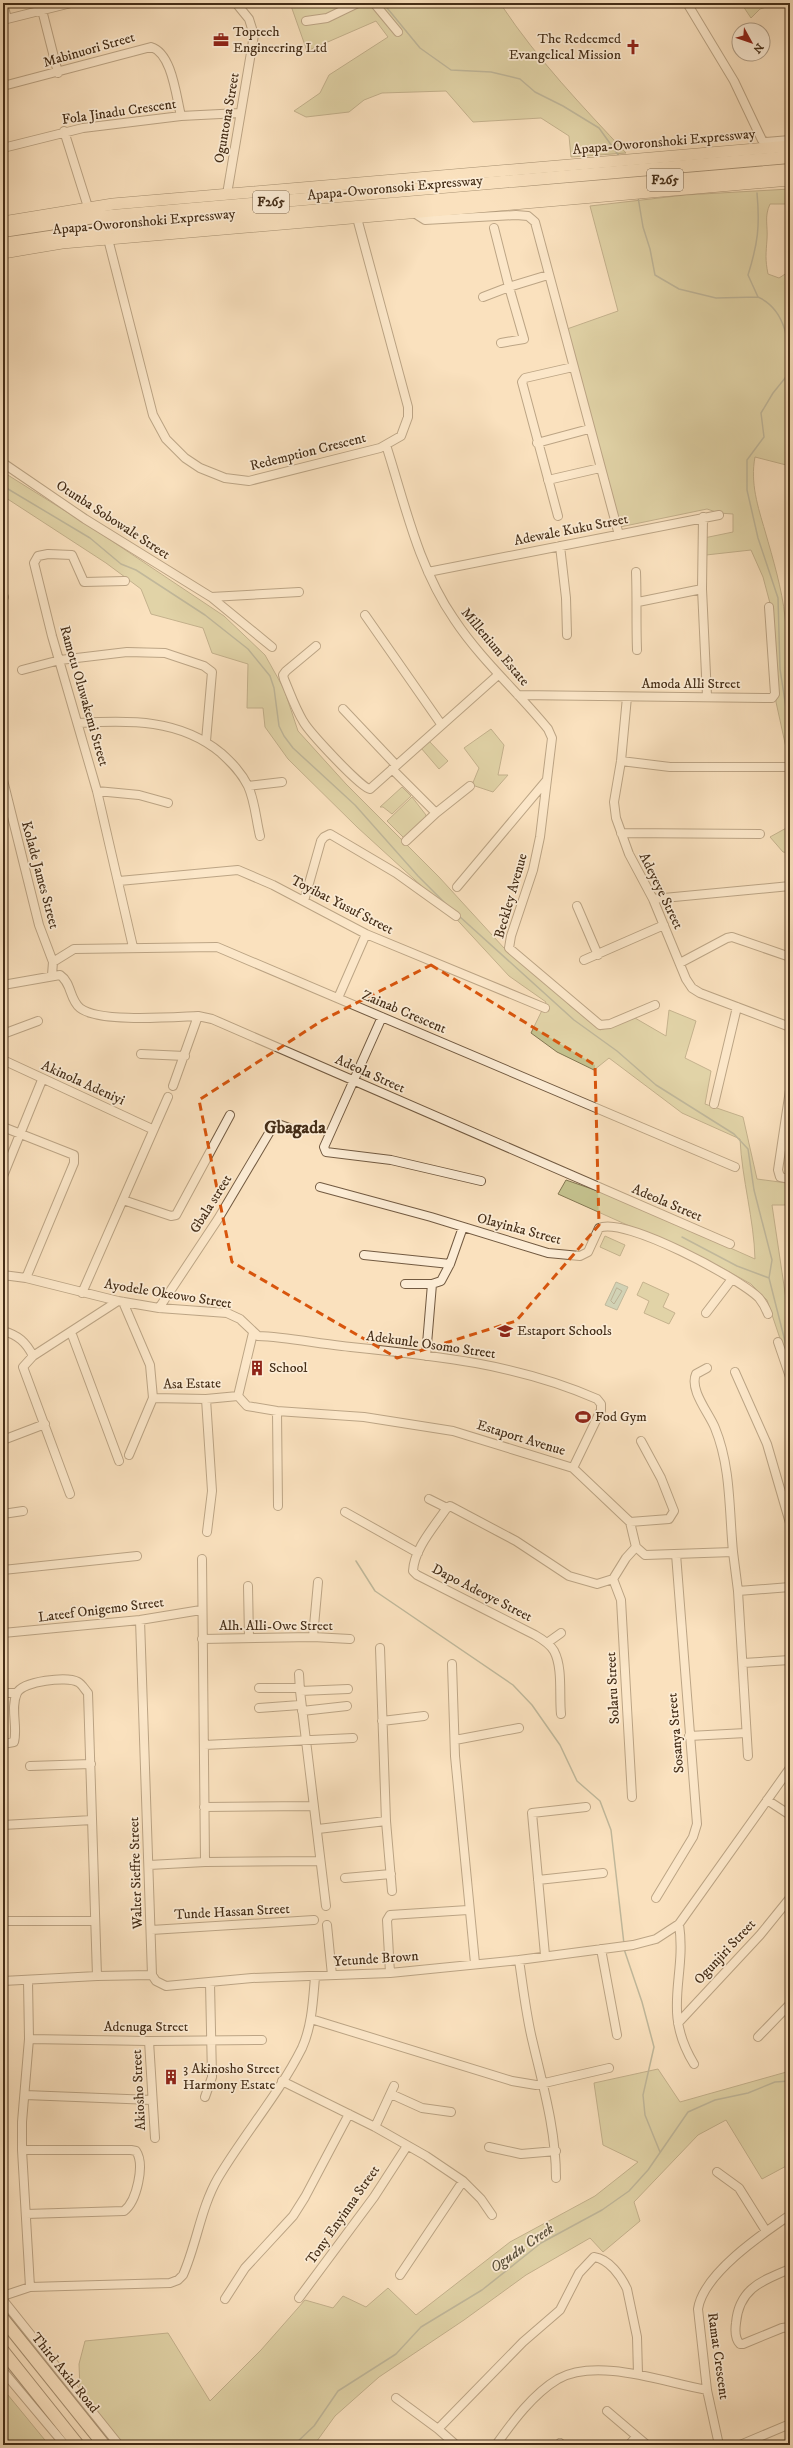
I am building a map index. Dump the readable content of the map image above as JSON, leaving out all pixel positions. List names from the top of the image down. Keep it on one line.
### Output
{"streets":{"highway":["F265","Apapa-Oworonsoki Expressway","Third Axial Road"],"main road":["Apapa-Oworonshoki Expressway"],"street":["Mabinuori Street","Fola Jinadu Crescent","Oguntona Street","Redemption Crescent","Otunba Sobowale Street","Adewale Kuku Street","Millenium Estate","Amoda Alli Street","Ramotu Oluwakemi Street","Kolade James Street","Adeyeye Street","Beckley Avenue","Toyibat Yusuf Street","Zainab Crescent","Adeola Street","Akinola Adeniyi","Gbala street","Olayinka Street","Ayodele Okeowo Street","Adekunle Osomo Street","Asa Estate","Estaport Avenue","Dapo Adeoye Street","Lateef Onigemo Street","Alh. Alli-Owe Street","Solaru Street","Sosanya Street","Walter Sieffre Street","Tunde Hassan Street","Ogunjiri Street","Yetunde Brown","Adenuga Street","Akiosho Street","Tony Enyinna Street","Ramat Crescent"]},"crossings":[["Mabinuori Street","Fola Jinadu Crescent"],["Fola Jinadu Crescent","Oguntona Street"],["Oguntona Street","Apapa-Oworonsoki Expressway"],["Apapa-Oworonshoki Expressway","Apapa-Oworonsoki Expressway"],["Apapa-Oworonshoki Expressway","Redemption Crescent"],["Redemption Crescent","Millenium Estate"],["Adewale Kuku Street","Millenium Estate"],["Millenium Estate","Amoda Alli Street"],["Millenium Estate","Beckley Avenue"],["Amoda Alli Street","Adeyeye Street"],["Ramotu Oluwakemi Street","Toyibat Yusuf Street"],["Ramotu Oluwakemi Street","Zainab Crescent"],["Kolade James Street","Zainab Crescent"],["Kolade James Street","Adeola Street"],["Gbala street","Ayodele Okeowo Street"],["Ayodele Okeowo Street","Adekunle Osomo Street"],["Ayodele Okeowo Street","Asa Estate"],["Adekunle Osomo Street","Estaport Avenue"],["Asa Estate","Estaport Avenue"],["Lateef Onigemo Street","Walter Sieffre Street"],["Walter Sieffre Street","Tunde Hassan Street"],["Walter Sieffre Street","Yetunde Brown"],["Adenuga Street","Akiosho Street"]],"districts":["Gbagada"],"water":["Ogudu Creek"],"places":{"office":["Toptech Engineering Ltd"],"church":["The Redeemed Evangelical Mission"],"school or university":["Estaport Schools"],"building":["School","3 Akinosho Street Harmony Estate"],"sports":["Fod Gym"]},"north":"bottom right"}
